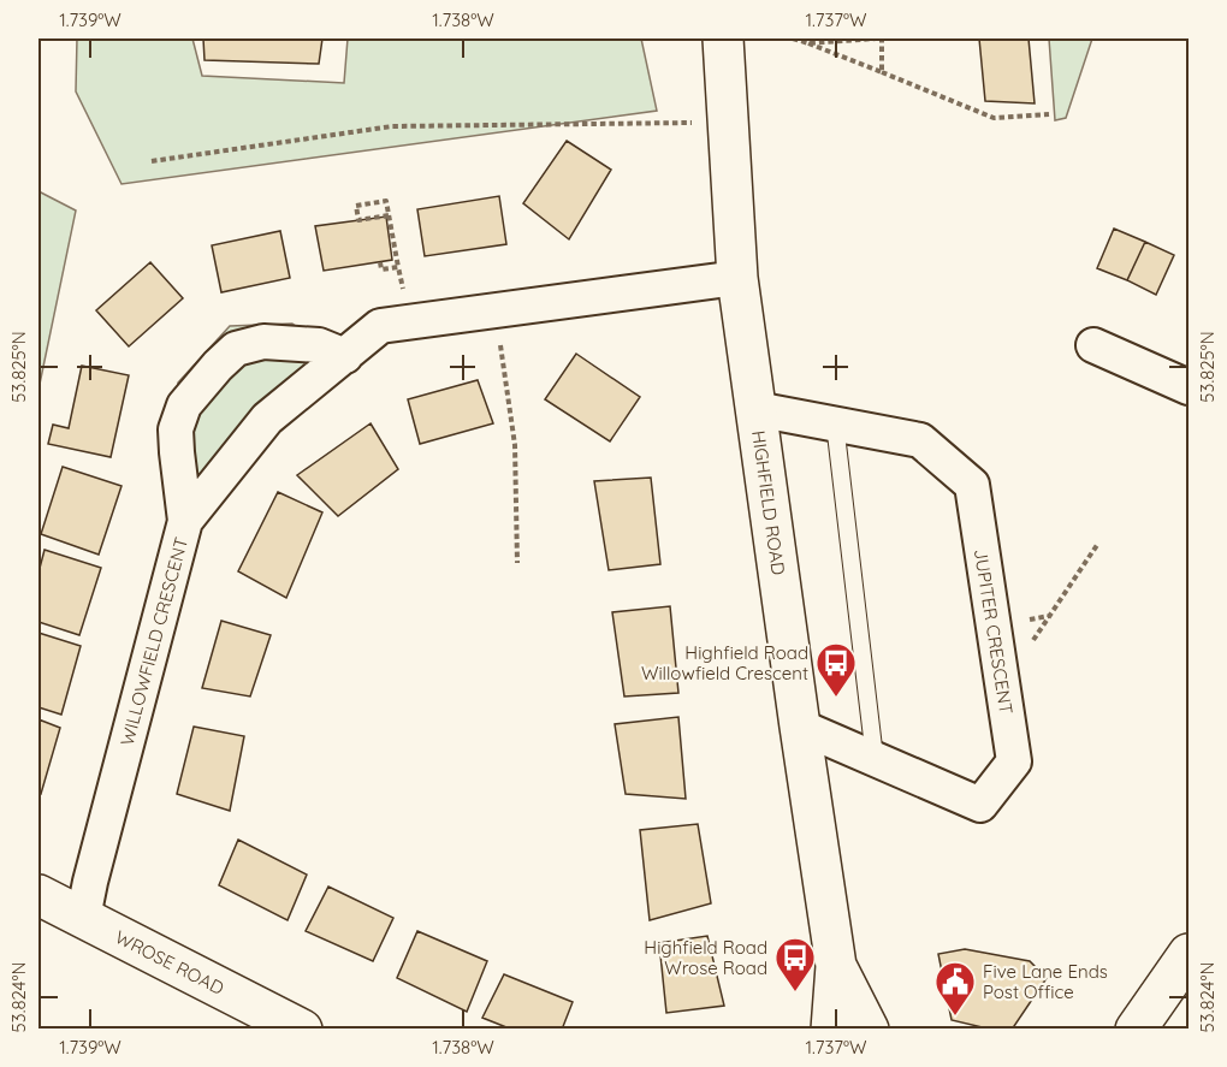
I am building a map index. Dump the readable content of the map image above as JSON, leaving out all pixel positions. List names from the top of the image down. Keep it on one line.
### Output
{"streets":{"street":["HIGHFIELD ROAD","JUPITER CRESCENT","WILLOWFIELD CRESCENT","WROSE ROAD"]},"crossings":[["HIGHFIELD ROAD","JUPITER CRESCENT"],["HIGHFIELD ROAD","WILLOWFIELD CRESCENT"],["WILLOWFIELD CRESCENT","WROSE ROAD"]],"places":{"bus stop":["Highfield Road Willowfield Crescent","Highfield Road Wrose Road"],"public building":["Five Lane Ends Post Office"]},"coordinates":["1.739°W","1.738°W","1.737°W","53.825°N","53.824°N"]}
